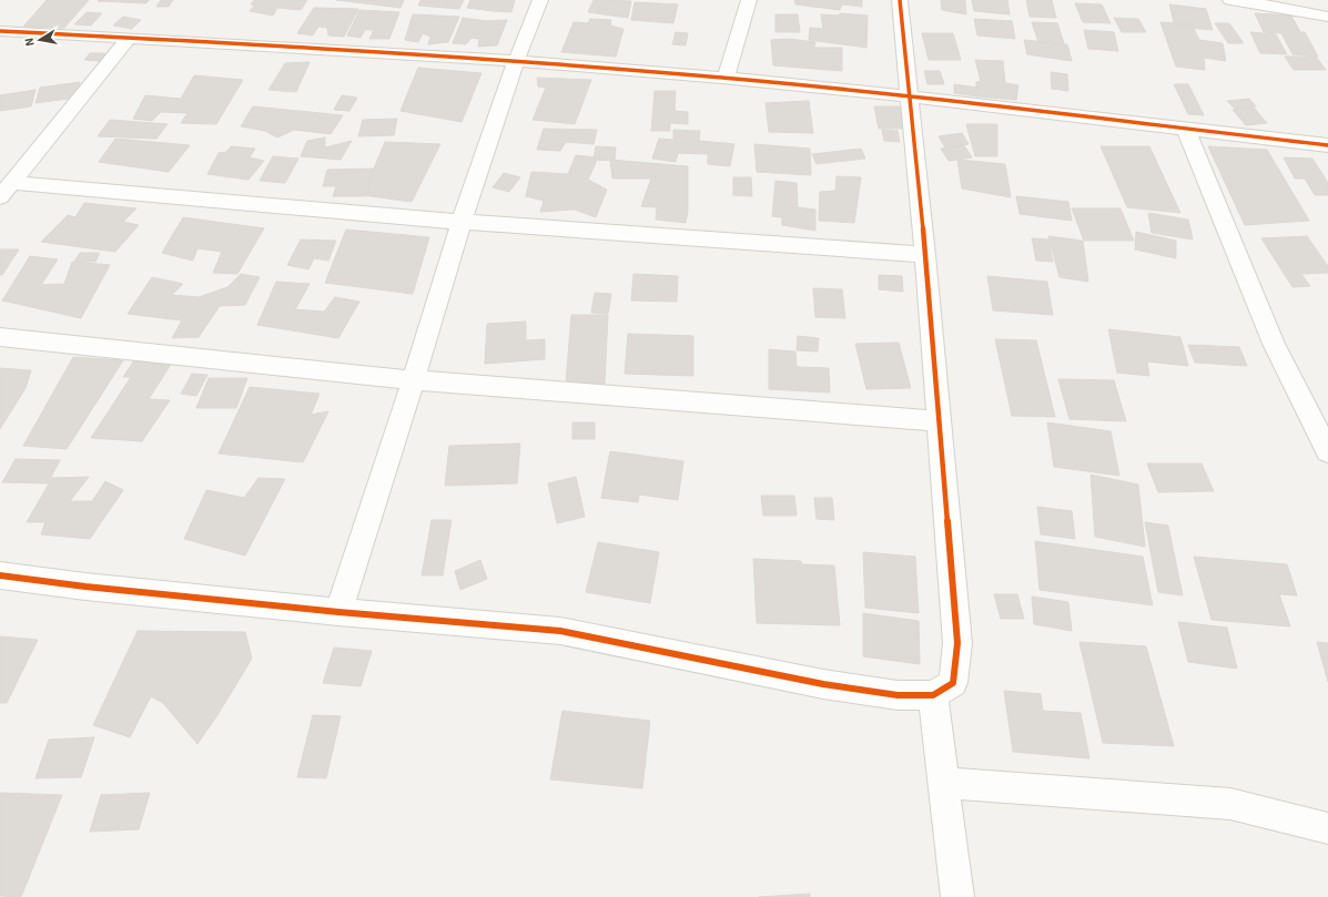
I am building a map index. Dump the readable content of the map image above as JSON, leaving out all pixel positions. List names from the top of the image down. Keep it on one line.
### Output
{"north":"left"}
